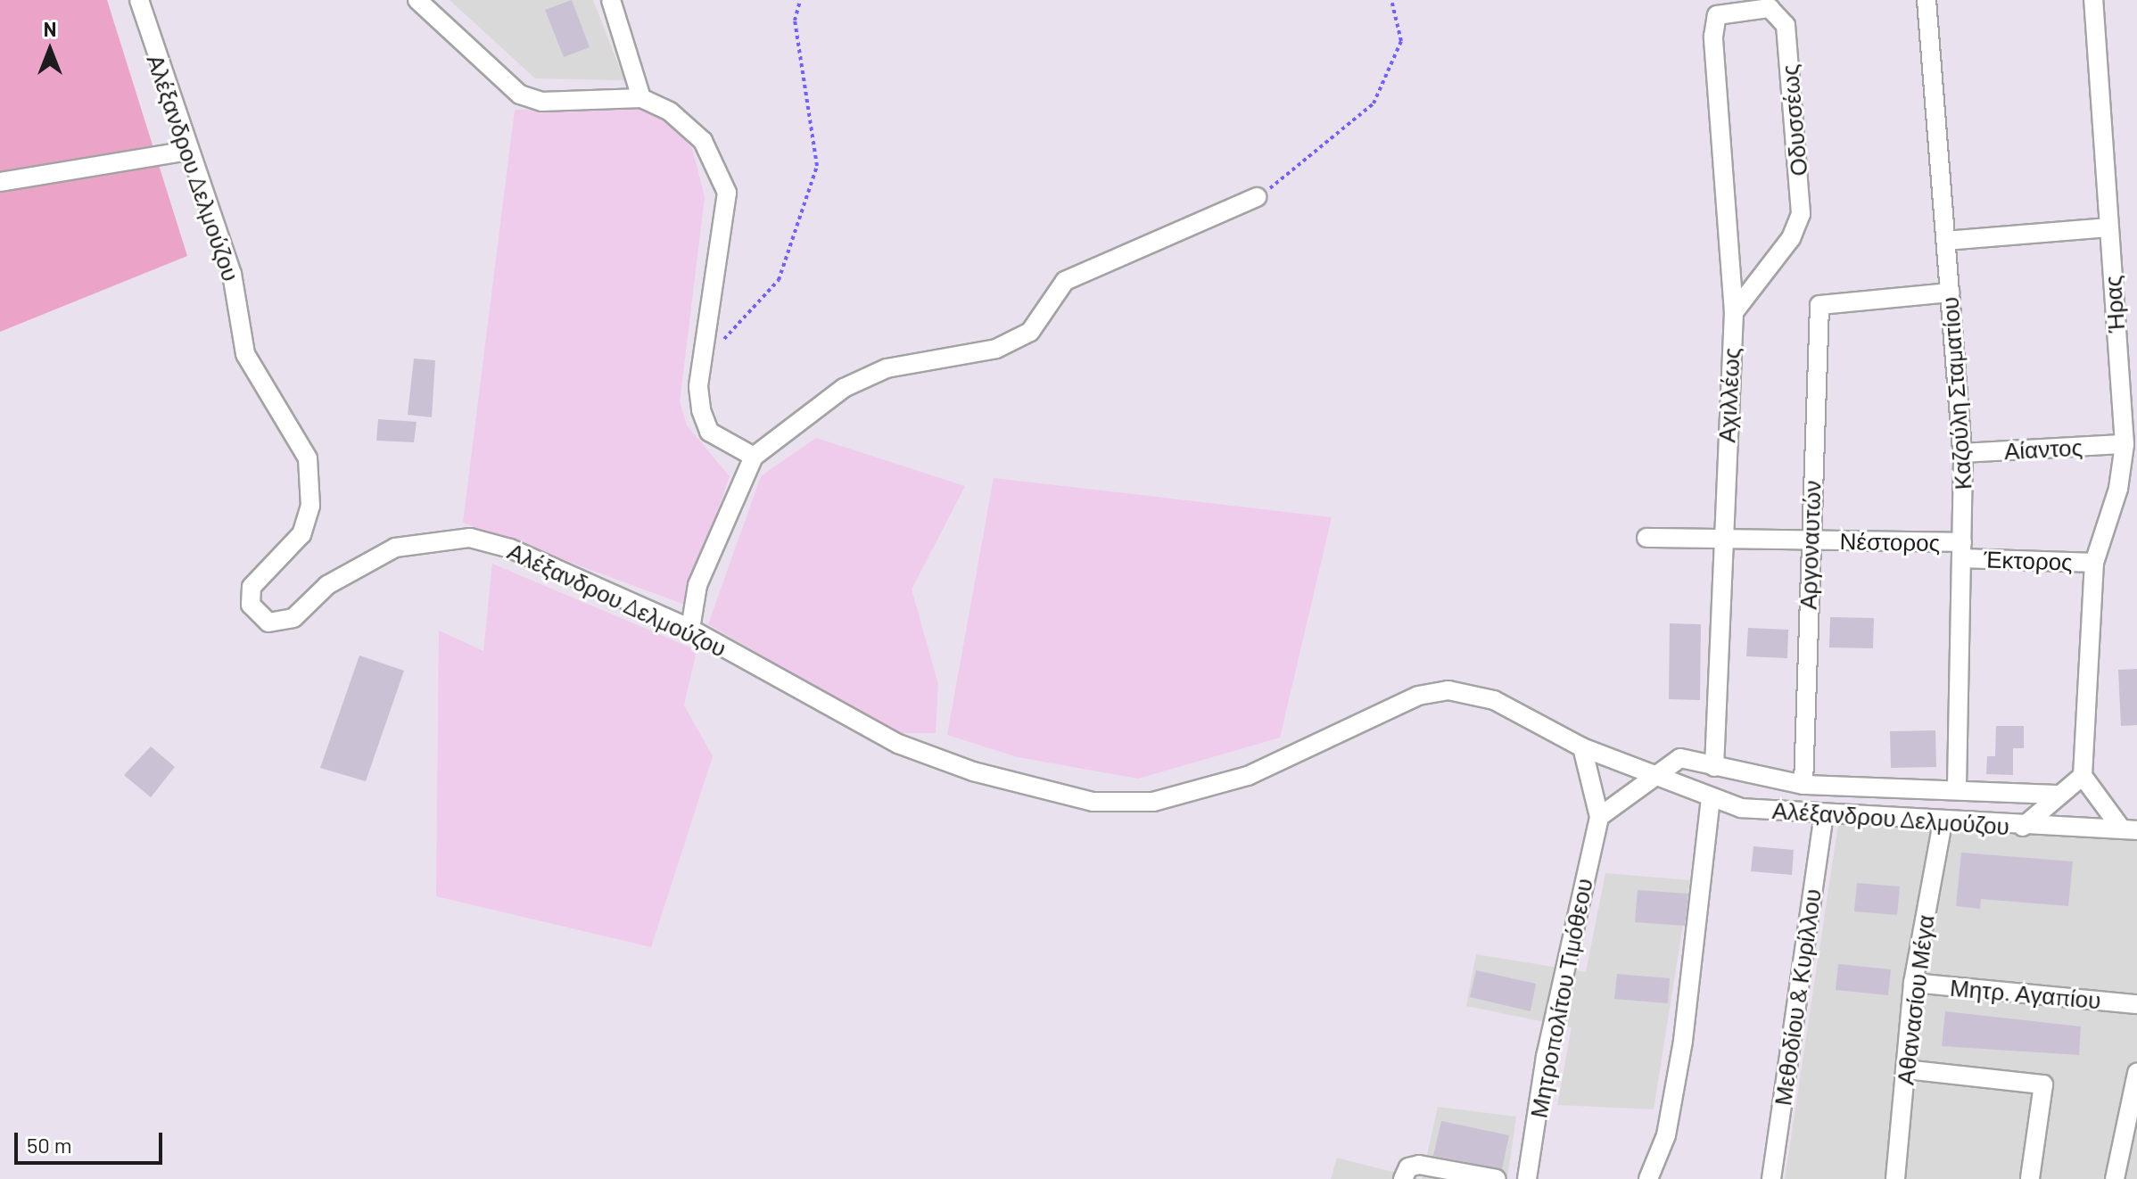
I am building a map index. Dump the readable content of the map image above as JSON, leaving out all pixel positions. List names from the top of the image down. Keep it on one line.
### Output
{"streets":{"street":["Οδυσσέως","Αλέξανδρου Δελμούζου","Ήρας","Καζούλη Σταματίου","Αχιλλέως","Αίαντος","Νέστορος","Αργοναυτών","Έκτορος","Μητρ. Αγαπίου","Μεθοδίου & Κυρίλλου","Μητροπολίτου Τιμόθεου","Αθανασίου Μέγα"]},"crossings":[["Οδυσσέως","Αχιλλέως"],["Αλέξανδρου Δελμούζου","Καζούλη Σταματίου"],["Αλέξανδρου Δελμούζου","Αχιλλέως"],["Αλέξανδρου Δελμούζου","Αργοναυτών"],["Αλέξανδρου Δελμούζου","Μεθοδίου & Κυρίλλου"],["Αλέξανδρου Δελμούζου","Αθανασίου Μέγα"],["Ήρας","Αίαντος"],["Ήρας","Έκτορος"],["Καζούλη Σταματίου","Αίαντος"],["Καζούλη Σταματίου","Νέστορος"],["Καζούλη Σταματίου","Αργοναυτών"],["Καζούλη Σταματίου","Έκτορος"],["Αχιλλέως","Νέστορος"],["Νέστορος","Αργοναυτών"],["Νέστορος","Έκτορος"],["Μητρ. Αγαπίου","Αθανασίου Μέγα"]],"scale_bar":"50 m","north":"top"}
